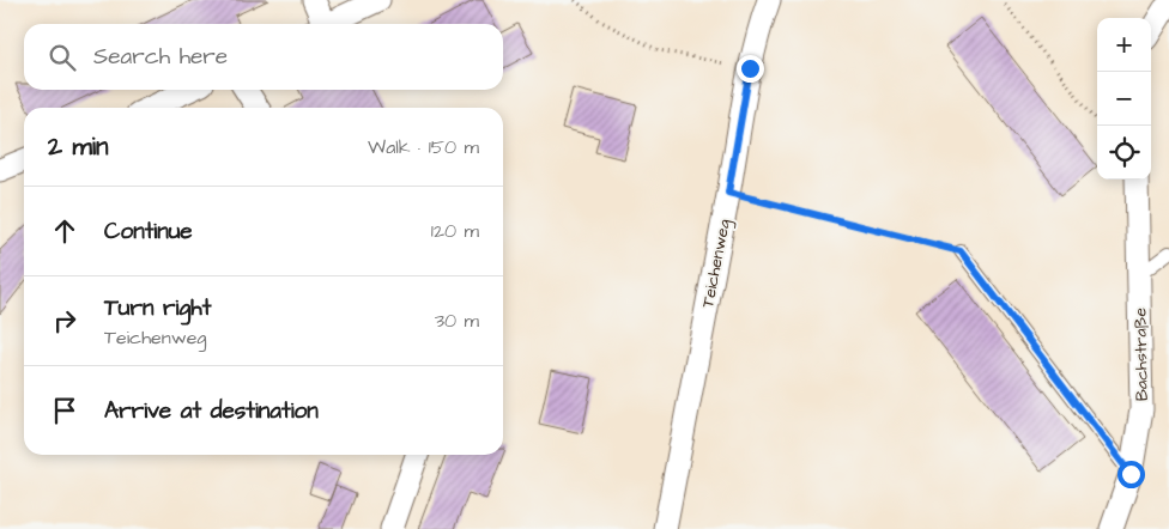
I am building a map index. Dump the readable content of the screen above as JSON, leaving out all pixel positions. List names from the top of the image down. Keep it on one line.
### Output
{"streets":{"street":["Teichenweg","Bachstraße"]},"page":{"map_buttons":["+","−"],"search":"Search here","heading":["2 min","Walk · 150 m"],"list":[["Continue","120 m"],["Turn right","Teichenweg","30 m"],"Arrive at destination"]}}
